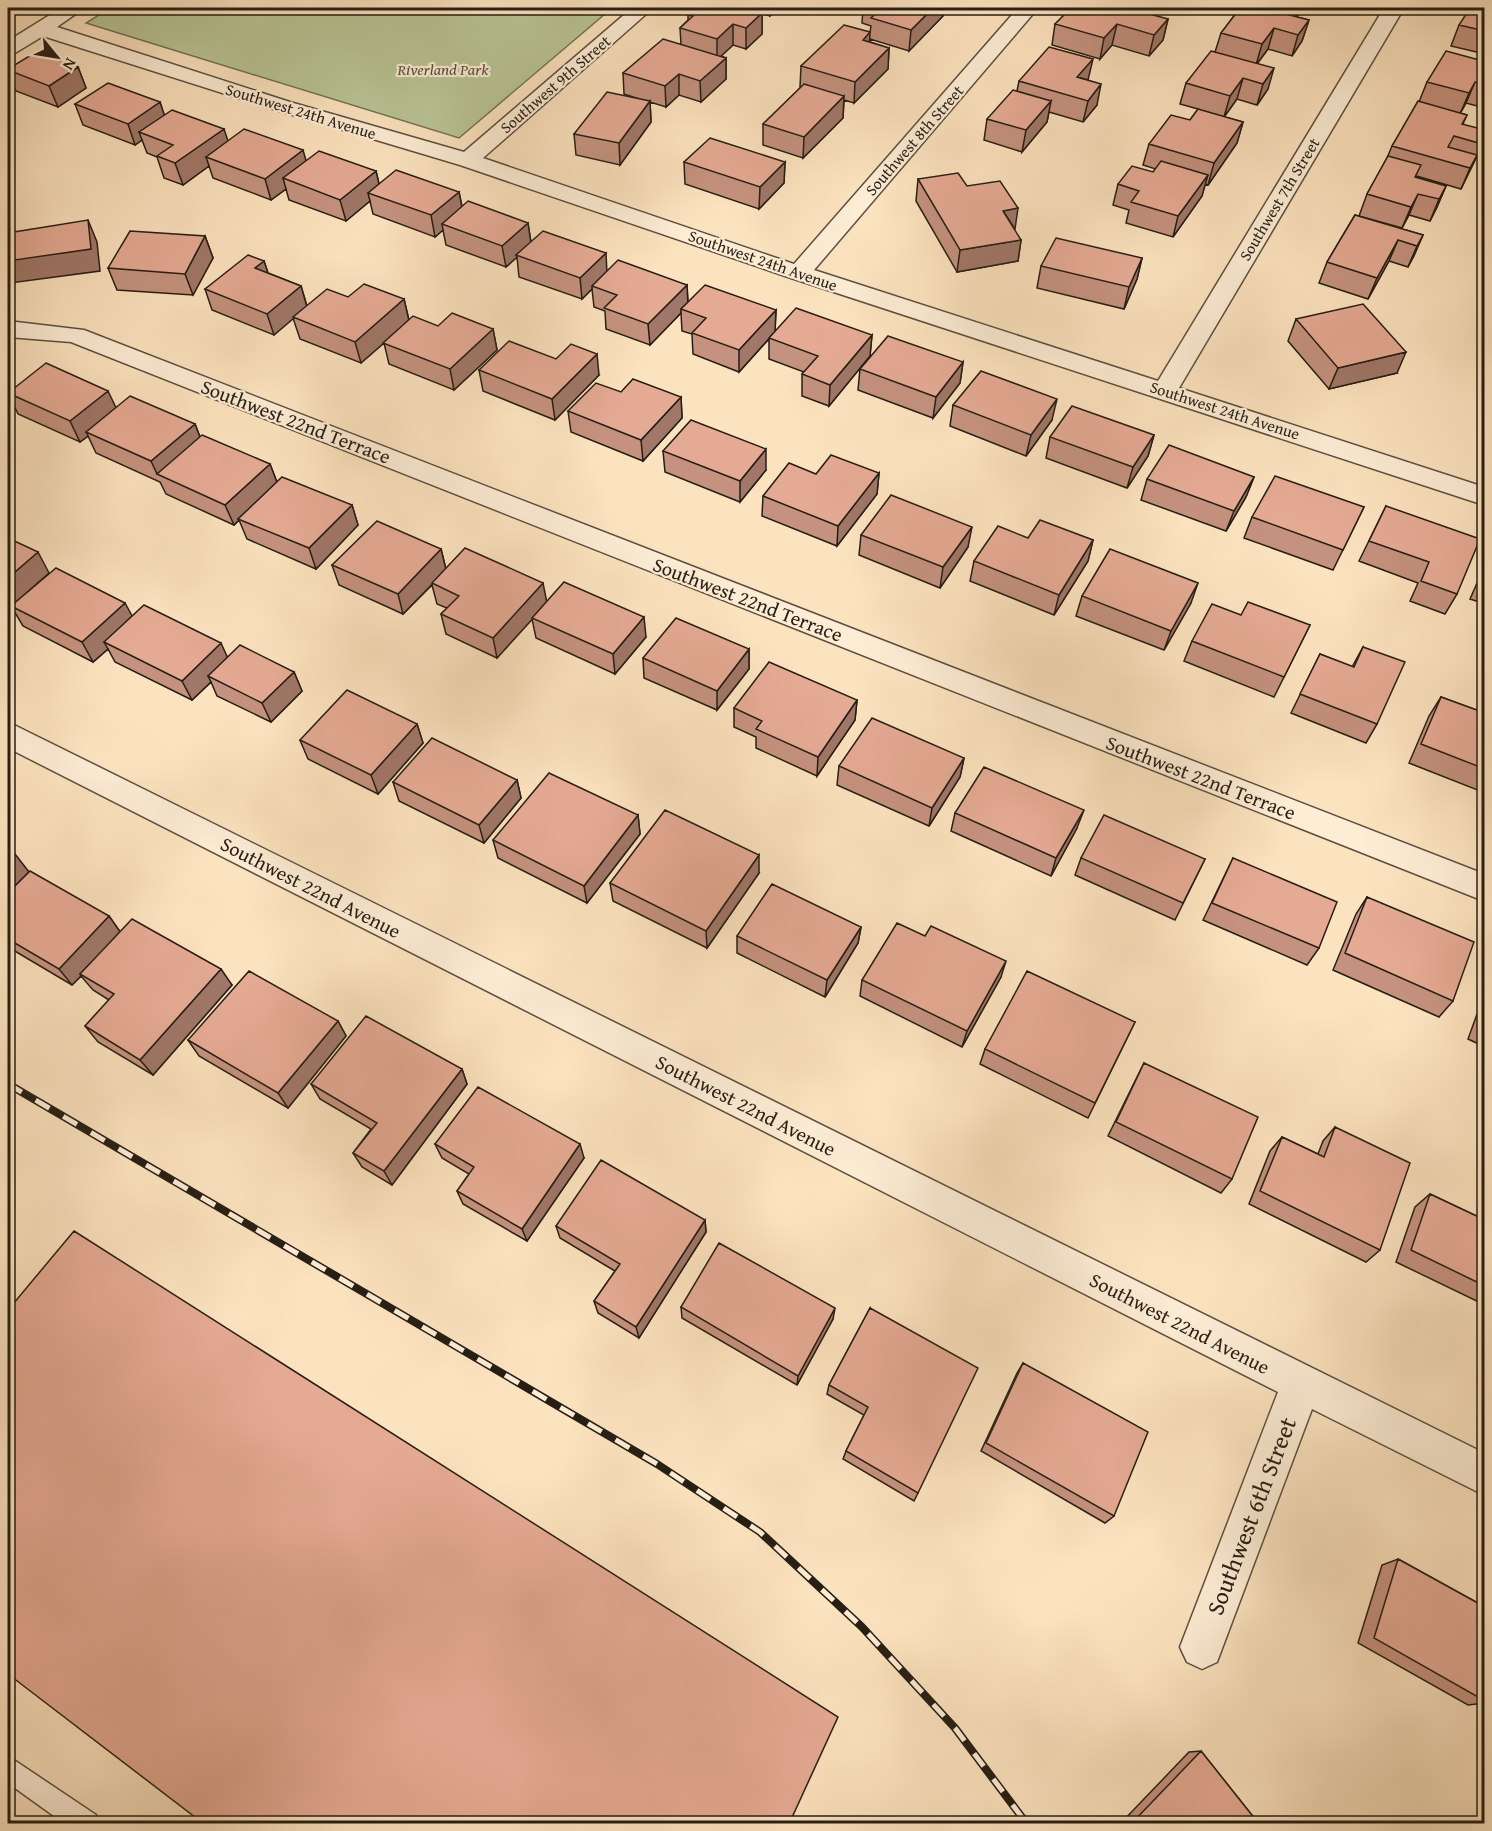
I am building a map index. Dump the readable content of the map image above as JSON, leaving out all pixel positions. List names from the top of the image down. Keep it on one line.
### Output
{"streets":{"street":["Southwest 9th Street","Southwest 24th Avenue","Southwest 8th Street","Southwest 7th Street","Southwest 22nd Terrace","Southwest 22nd Avenue","Southwest 6th Street"]},"crossings":[["Southwest 9th Street","Southwest 24th Avenue"],["Southwest 24th Avenue","Southwest 8th Street"],["Southwest 24th Avenue","Southwest 7th Street"],["Southwest 22nd Avenue","Southwest 6th Street"]],"parks":["Riverland Park"],"north":"bottom right"}
